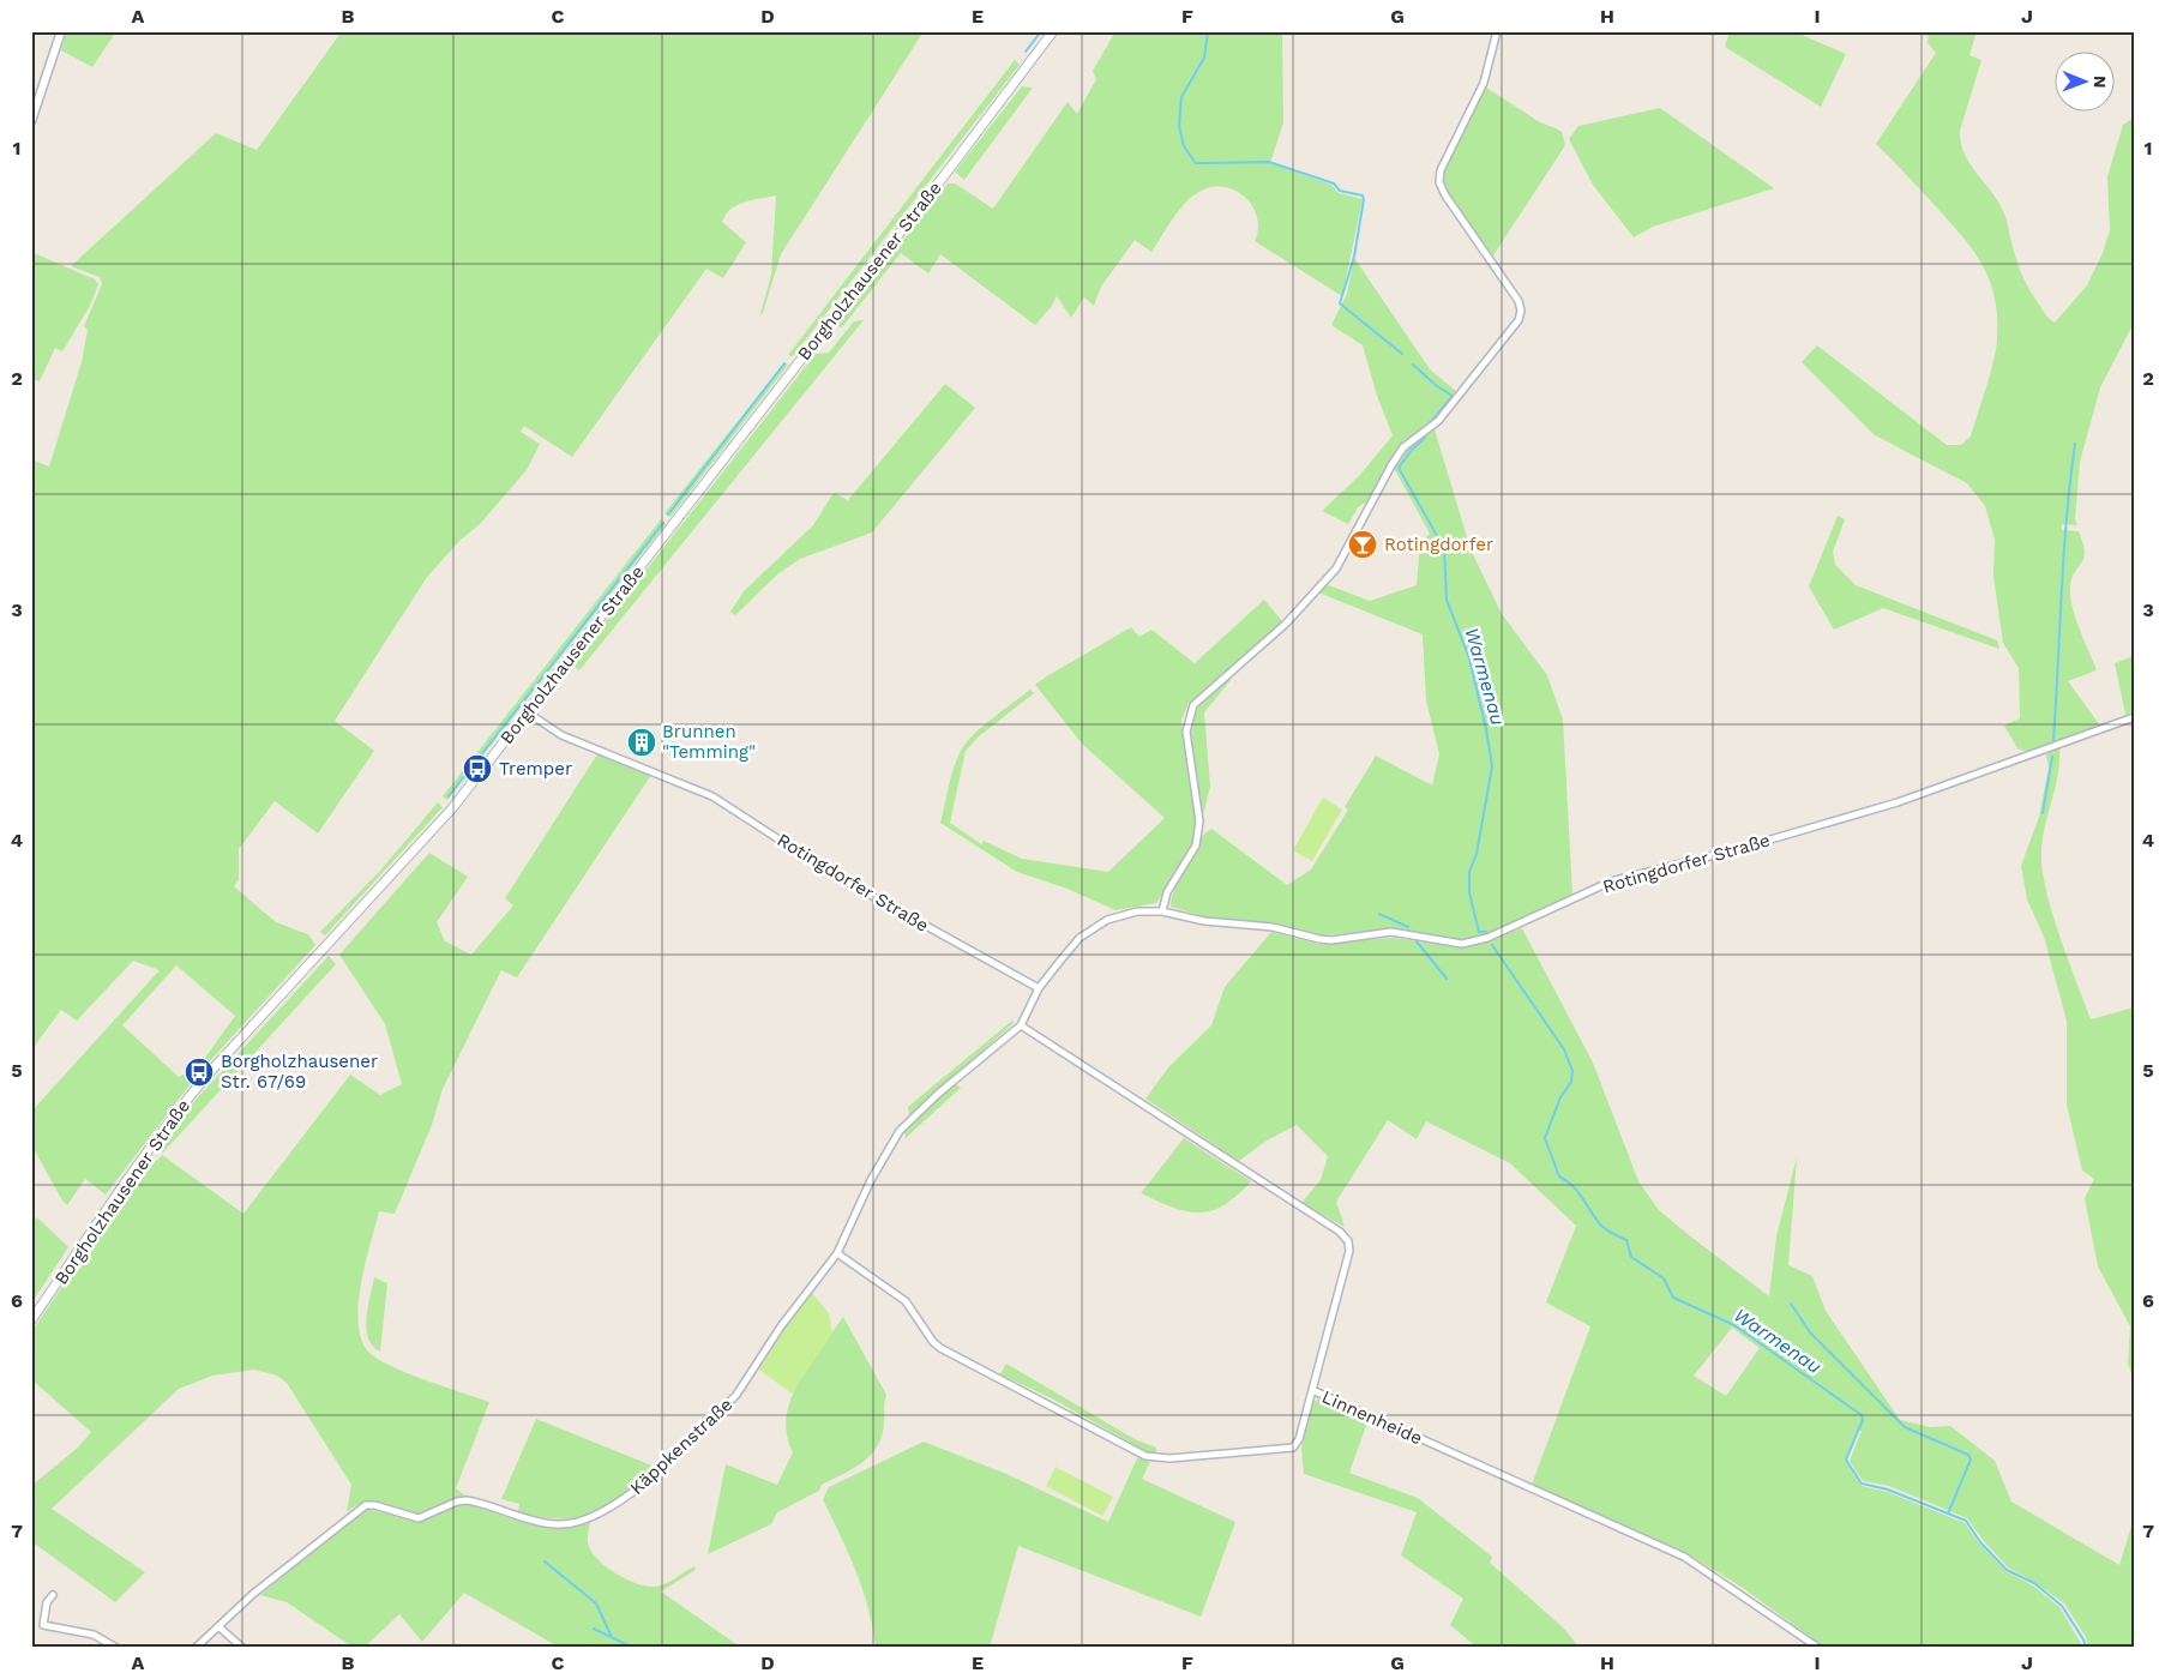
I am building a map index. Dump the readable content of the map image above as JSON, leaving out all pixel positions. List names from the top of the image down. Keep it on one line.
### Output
{"streets":{"main road":["Borgholzhausener Straße"],"street":["Rotingdorfer Straße","Linnenheide","Käppkenstraße"]},"crossings":[["Borgholzhausener Straße","Rotingdorfer Straße"],["Rotingdorfer Straße","Käppkenstraße"],["Linnenheide","Käppkenstraße"]],"water":["Warmenau"],"places":{"bar":["Rotingdorfer"],"building":["Brunnen \"Temming\""],"bus stop":["Tremper","Borgholzhausener Str. 67/69"]},"north":"right","grid":{"columns":["A","B","C","D","E","F","G","H","I","J"],"rows":["1","2","3","4","5","6","7"]}}
